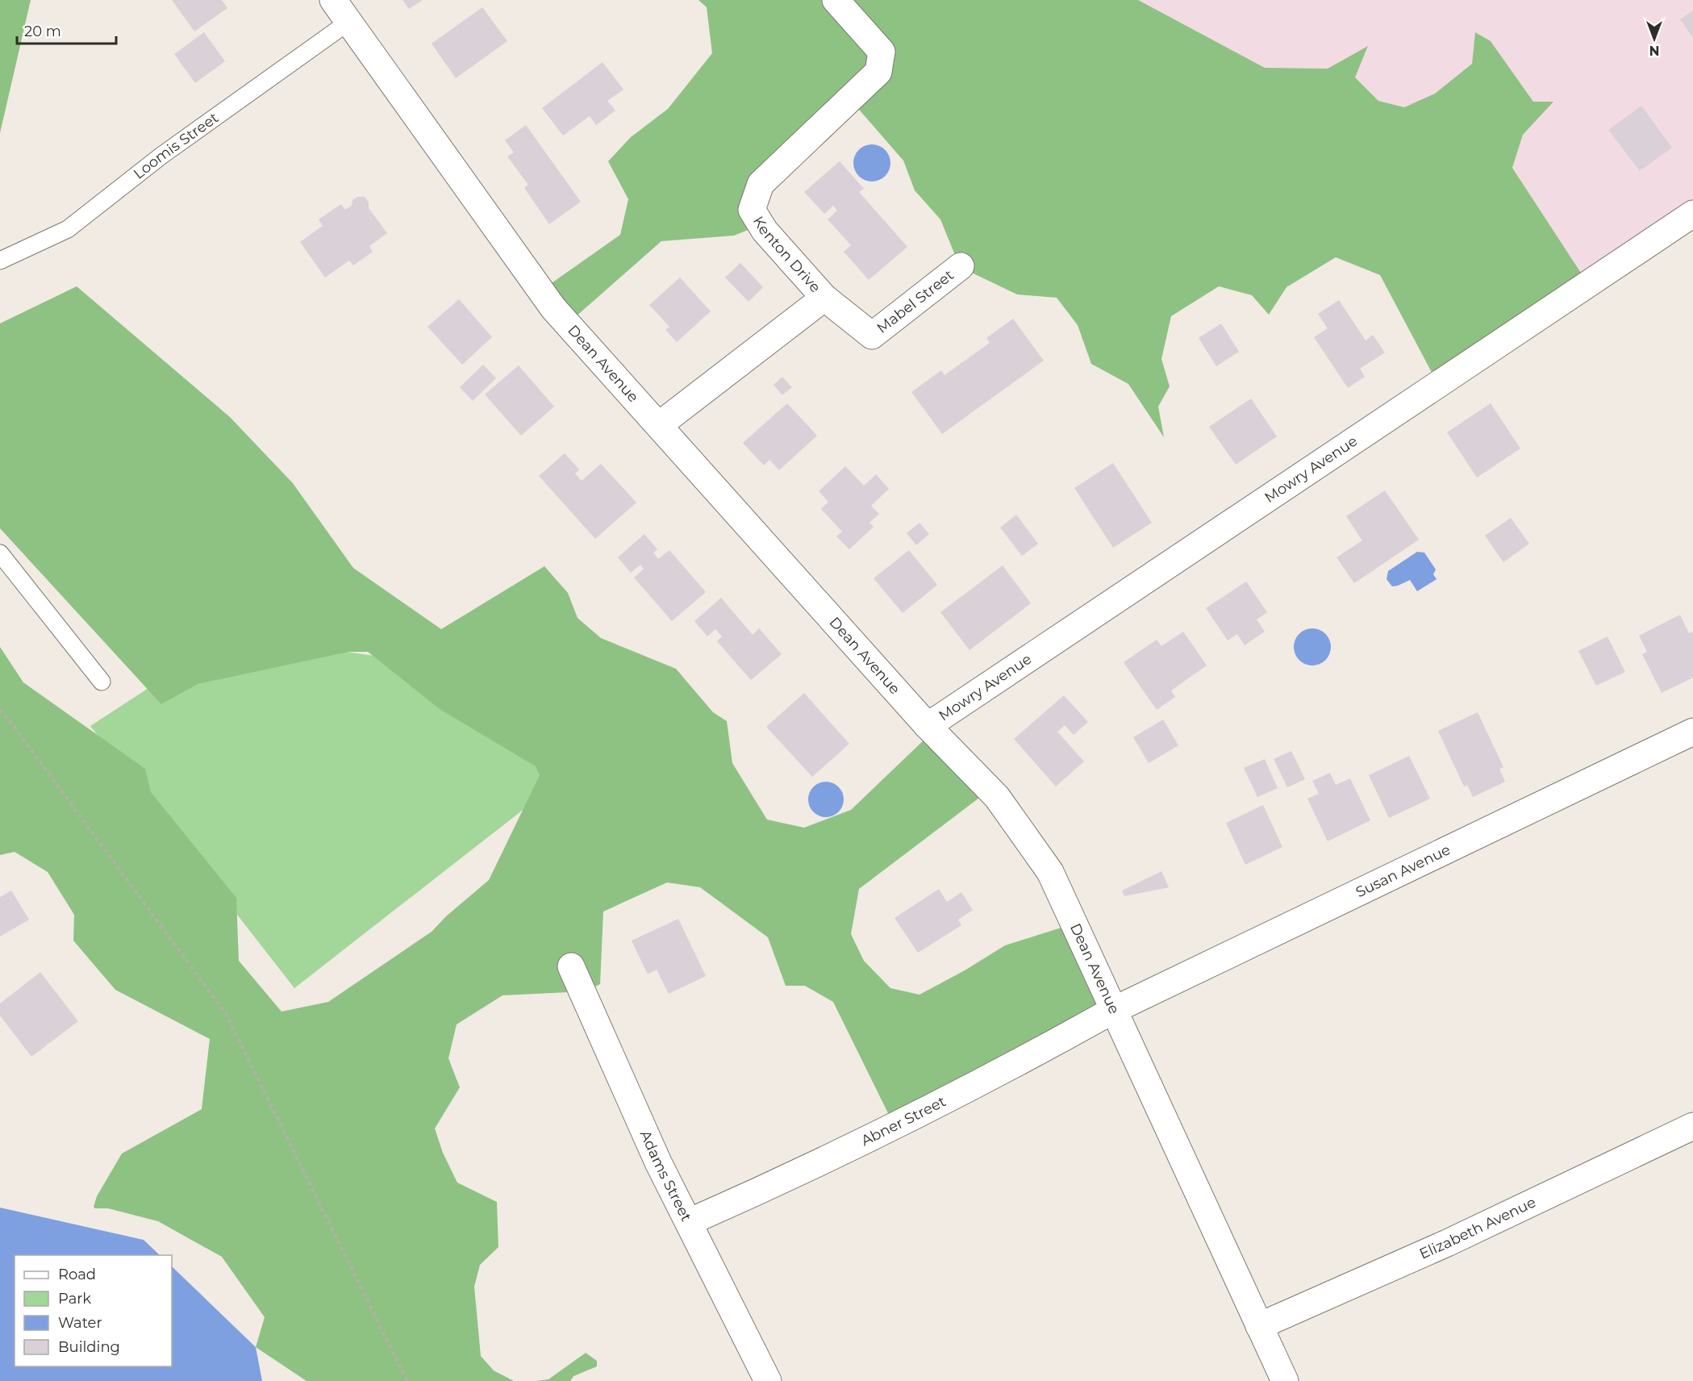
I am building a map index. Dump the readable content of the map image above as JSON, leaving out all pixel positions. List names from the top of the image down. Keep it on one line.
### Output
{"streets":{"street":["Kenton Drive","Mabel Street","Dean Avenue","Mowry Avenue","Susan Avenue","Abner Street","Adams Street","Elizabeth Avenue"],"lane":["Loomis Street"]},"crossings":[["Loomis Street","Dean Avenue"],["Kenton Drive","Mabel Street"],["Kenton Drive","Dean Avenue"],["Dean Avenue","Mowry Avenue"],["Dean Avenue","Susan Avenue"],["Dean Avenue","Abner Street"],["Dean Avenue","Elizabeth Avenue"],["Susan Avenue","Abner Street"],["Abner Street","Adams Street"]],"legend":["Road","Park","Water","Building"],"scale_bar":"20 m","north":"bottom"}
